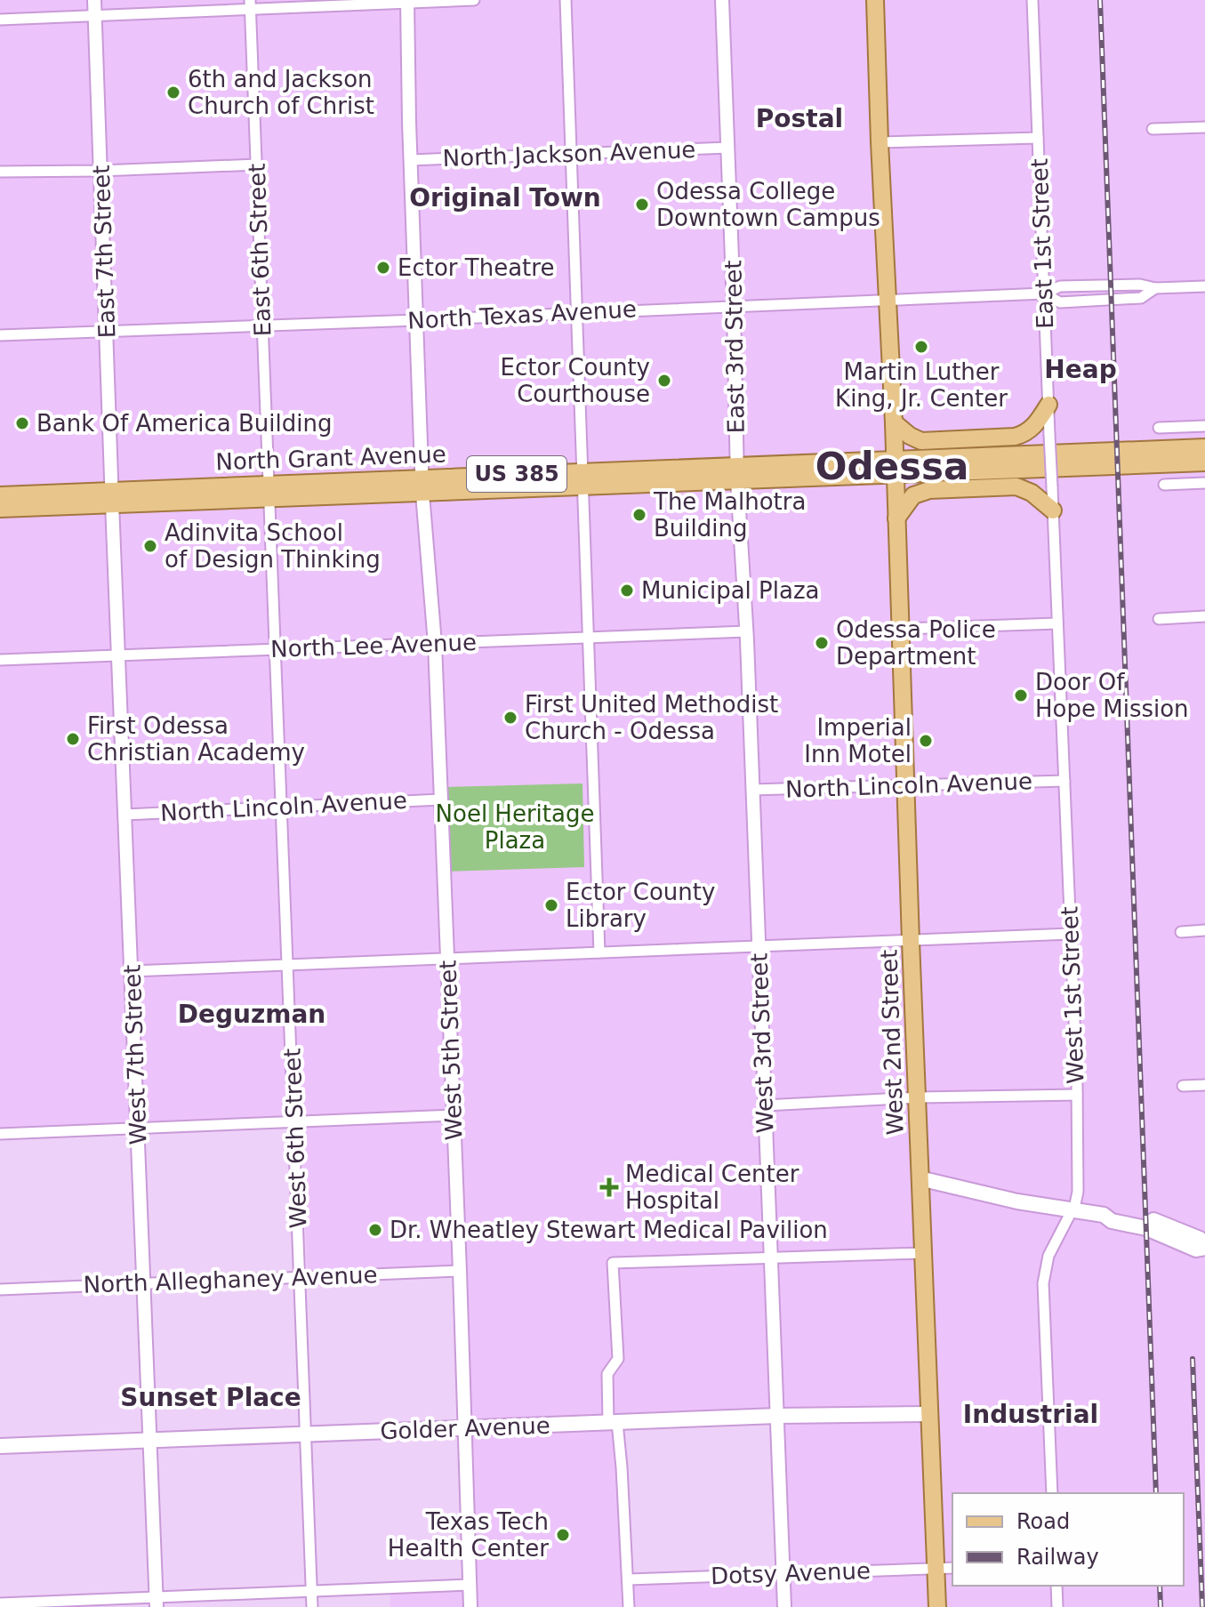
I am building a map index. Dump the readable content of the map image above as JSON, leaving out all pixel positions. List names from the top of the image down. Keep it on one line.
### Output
{"streets":{"main road":["North Grant Avenue","US 385","West 2nd Street","Golder Avenue"],"street":["North Jackson Avenue","East 1st Street","East 6th Street","East 7th Street","North Texas Avenue","East 3rd Street","North Lee Avenue","North Lincoln Avenue","West 1st Street","West 3rd Street","West 5th Street","West 7th Street","West 6th Street","North Alleghaney Avenue","Dotsy Avenue"]},"crossings":[["North Jackson Avenue","East 3rd Street"],["North Jackson Avenue","West 5th Street"],["East 1st Street","North Texas Avenue"],["East 1st Street","West 1st Street"],["East 6th Street","North Texas Avenue"],["East 6th Street","North Grant Avenue"],["East 6th Street","West 6th Street"],["East 7th Street","North Texas Avenue"],["East 7th Street","North Grant Avenue"],["East 7th Street","West 7th Street"],["North Texas Avenue","East 3rd Street"],["North Texas Avenue","West 2nd Street"],["North Texas Avenue","West 5th Street"],["East 3rd Street","North Grant Avenue"],["East 3rd Street","West 3rd Street"],["North Grant Avenue","US 385"],["North Grant Avenue","West 2nd Street"],["North Grant Avenue","West 3rd Street"],["North Grant Avenue","West 5th Street"],["North Grant Avenue","West 7th Street"],["North Grant Avenue","West 6th Street"],["North Lee Avenue","West 3rd Street"],["North Lee Avenue","West 5th Street"],["North Lee Avenue","West 7th Street"],["North Lee Avenue","West 6th Street"],["North Lincoln Avenue","West 1st Street"],["North Lincoln Avenue","West 2nd Street"],["North Lincoln Avenue","West 3rd Street"],["North Lincoln Avenue","West 5th Street"],["North Lincoln Avenue","West 7th Street"],["North Lincoln Avenue","West 6th Street"],["West 2nd Street","Golder Avenue"],["West 2nd Street","Dotsy Avenue"],["West 3rd Street","Golder Avenue"],["West 3rd Street","Dotsy Avenue"],["West 5th Street","North Alleghaney Avenue"],["West 5th Street","Golder Avenue"],["West 7th Street","North Alleghaney Avenue"],["West 7th Street","Golder Avenue"],["West 6th Street","North Alleghaney Avenue"],["West 6th Street","Golder Avenue"]],"districts":["Postal","Original Town","Heap","Odessa","Deguzman","Sunset Place","Industrial"],"parks":["Noel Heritage Plaza"],"places":{"other":["6th and Jackson Church of Christ","Odessa College Downtown Campus","Ector Theatre","Martin Luther King, Jr. Center","Ector County Courthouse","Bank Of America Building","The Malhotra Building","Adinvita School of Design Thinking","Municipal Plaza","Odessa Police Department","Door Of Hope Mission","First United Methodist Church - Odessa","First Odessa Christian Academy","Imperial Inn Motel","Ector County Library","Dr. Wheatley Stewart Medical Pavilion","Texas Tech Health Center"],"health":["Medical Center Hospital"]},"legend":["Road","Railway"]}
